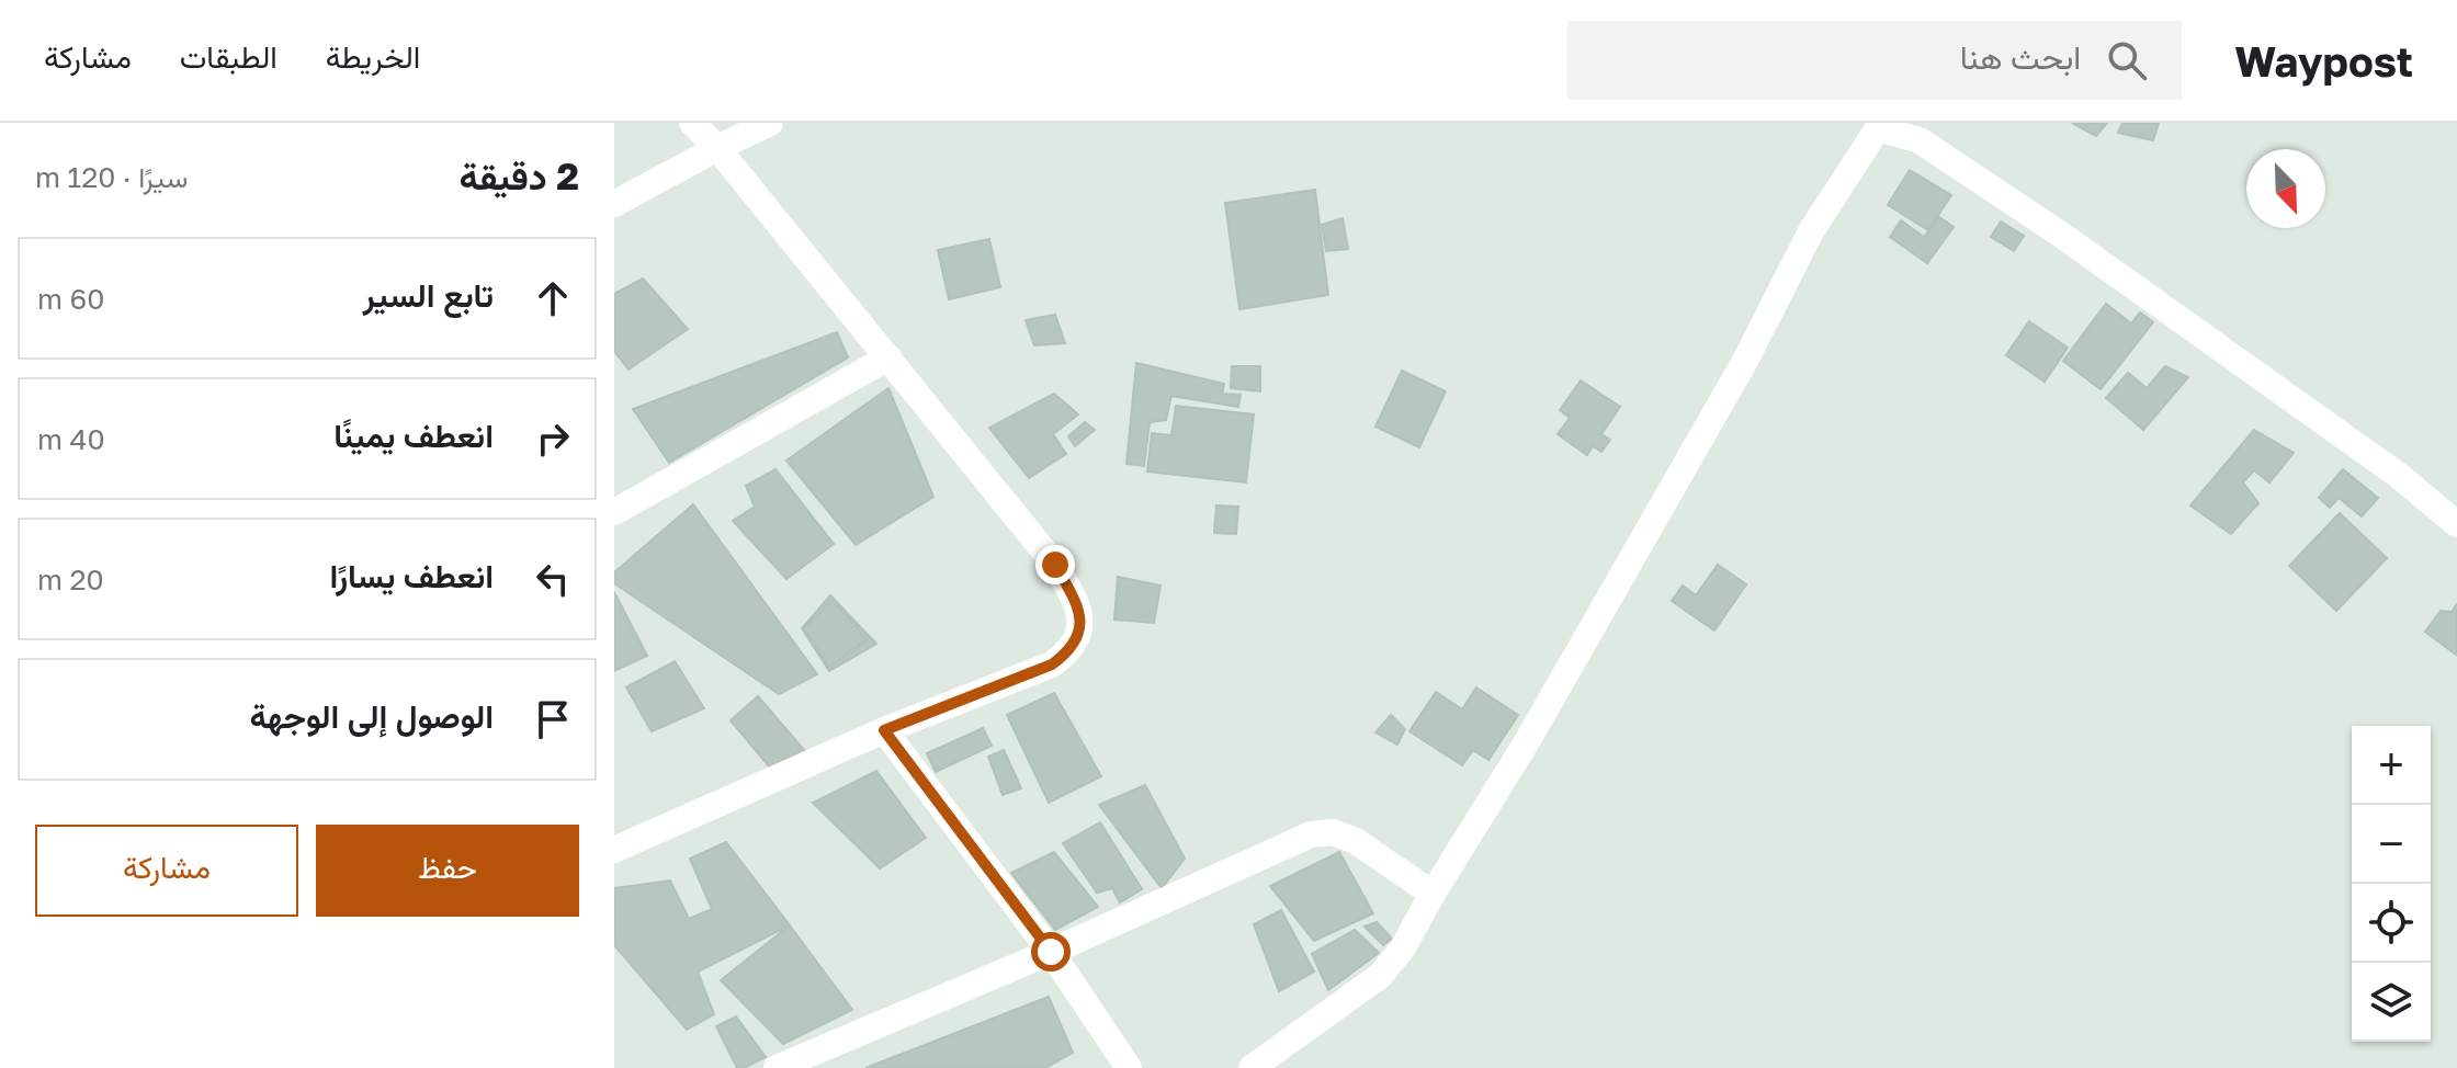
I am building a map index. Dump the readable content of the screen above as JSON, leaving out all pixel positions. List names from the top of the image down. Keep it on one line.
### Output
{"north":"bottom right","page":{"header":"Waypost","search":"ابحث هنا","nav":["الخريطة","الطبقات","مشاركة"],"heading":["2 دقيقة","سيرًا · 120 m"],"list":[["تابع السير","60 m"],["انعطف يمينًا","40 m"],["انعطف يسارًا","20 m"],"الوصول إلى الوجهة"],"map_buttons":["+","−"],"buttons":["حفظ","مشاركة"]}}
